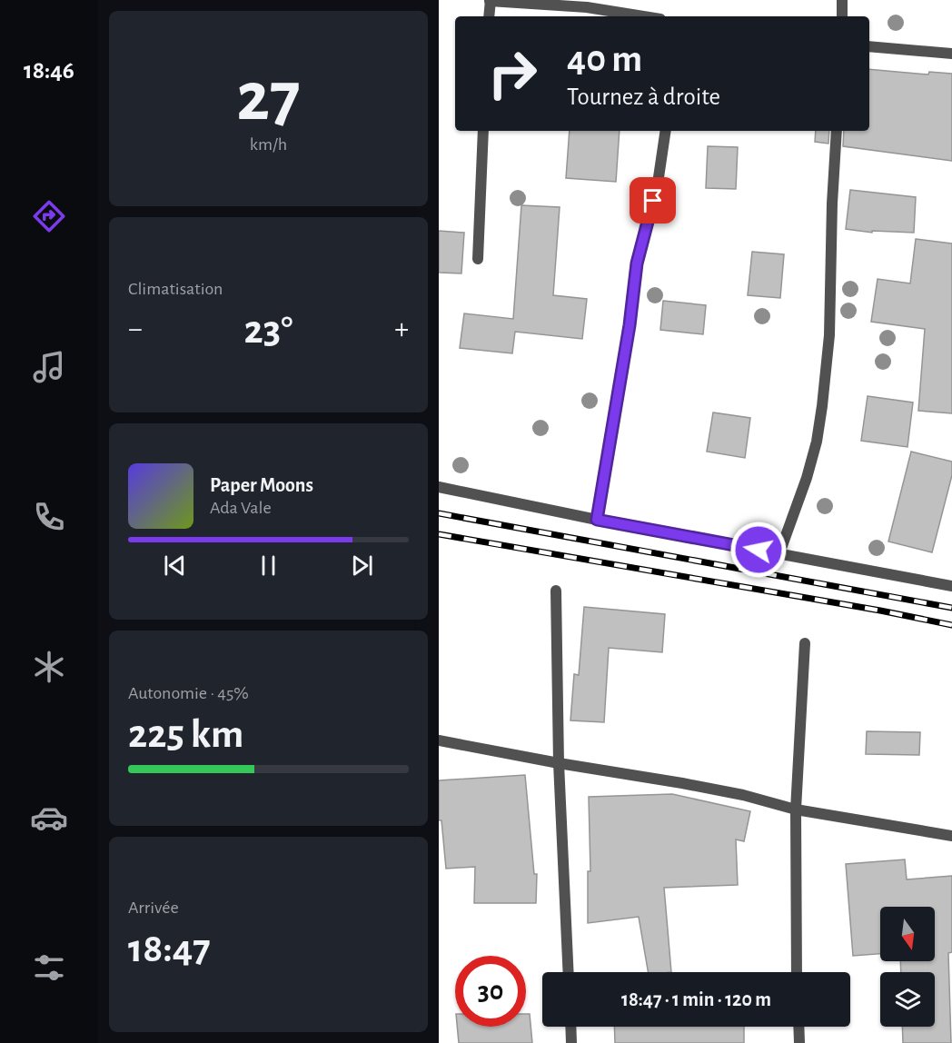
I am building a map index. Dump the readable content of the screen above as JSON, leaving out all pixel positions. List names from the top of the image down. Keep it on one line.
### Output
{"north":"bottom","page":{"tabs":"18:46","tile":[["27","km/h"],"Climatisation",["Autonomie · 45%","225 km"],["Arrivée","18:47"]],"turn":["40 m","Tournez à droite"],"heat":["−","23°","+"],"song":["Paper Moons","Ada Vale"],"limit":"30","trip":"18:47 · 1 min · 120 m"}}
